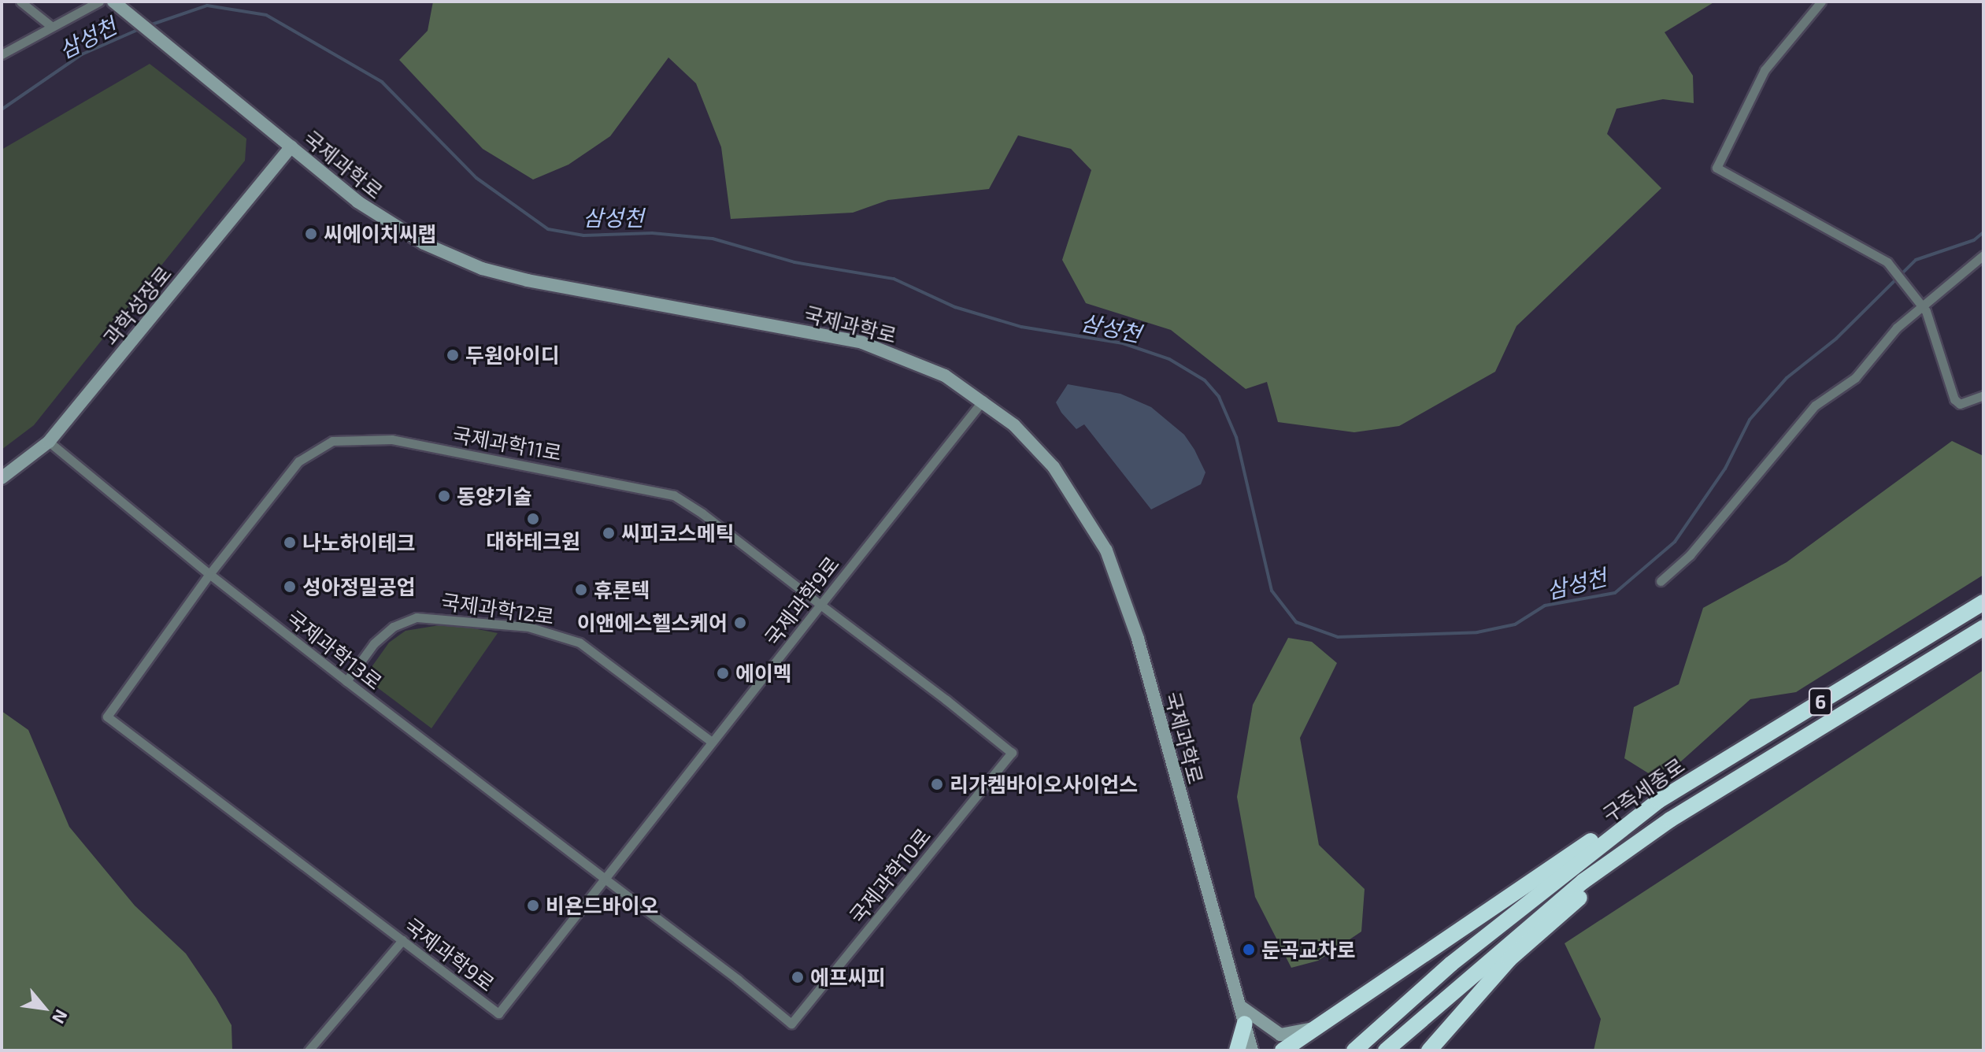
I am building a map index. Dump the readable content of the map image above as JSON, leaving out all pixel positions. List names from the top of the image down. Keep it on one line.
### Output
{"streets":{"highway":["6","구즉세종로"],"street":["국제과학로","과학성장로","국제과학11로","국제과학9로","국제과학12로","국제과학13로","국제과학10로"]},"crossings":[["국제과학로","과학성장로"],["국제과학로","국제과학9로"],["과학성장로","국제과학13로"],["국제과학11로","국제과학9로"],["국제과학11로","국제과학13로"],["국제과학11로","국제과학10로"],["국제과학9로","국제과학12로"],["국제과학9로","국제과학13로"],["국제과학9로","국제과학10로"],["국제과학12로","국제과학13로"],["국제과학13로","국제과학10로"]],"water":["삼성천"],"places":["씨에이치씨랩","두원아이디","동양기술","대하테크원","씨피코스메틱","나노하이테크","성아정밀공업","휴론텍","이앤에스헬스케어","에이멕","리가켐바이오사이언스","비욘드바이오","둔곡교차로","에프씨피"],"north":"bottom right"}
